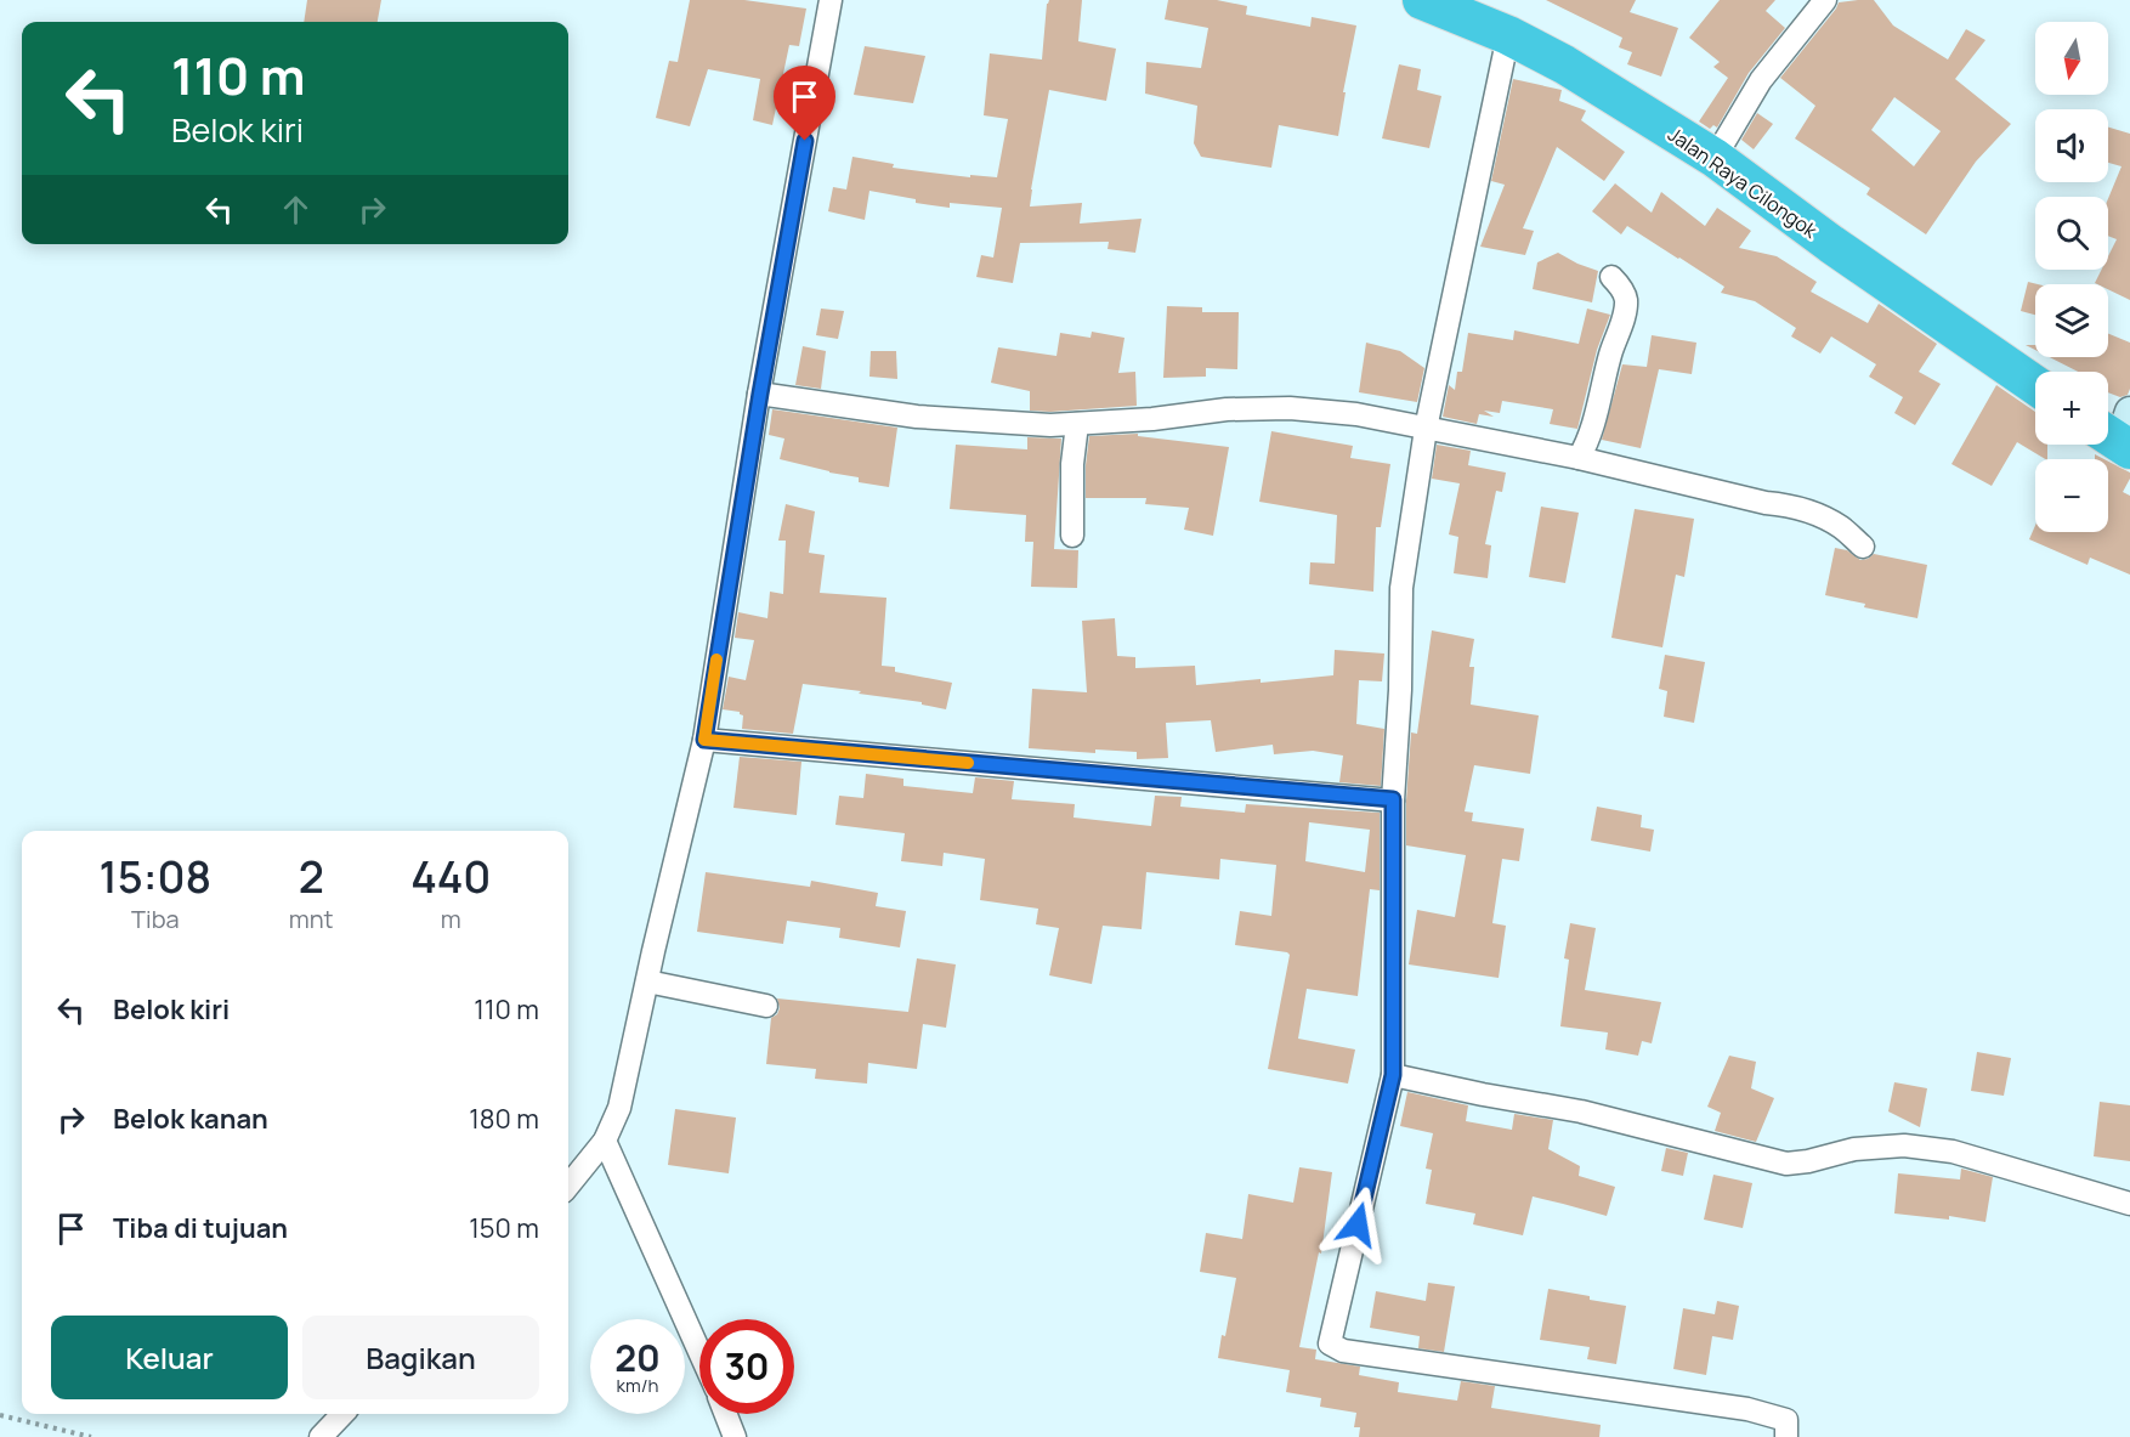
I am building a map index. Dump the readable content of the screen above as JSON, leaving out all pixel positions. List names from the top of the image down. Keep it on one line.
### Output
{"streets":{"highway":["Jalan Raya Cilongok"]},"north":"bottom","page":{"map_buttons":["+","−"],"turn":["110 m","Belok kiri"],"eta":["15:08","Tiba","2","mnt","440","m"],"list":[{"name":"Belok kiri","value":"110 m"},{"name":"Belok kanan","value":"180 m"},{"name":"Tiba di tujuan","value":"150 m"}],"buttons":["Keluar","Bagikan"],"speed":"20 km/h","limit":"30"}}
